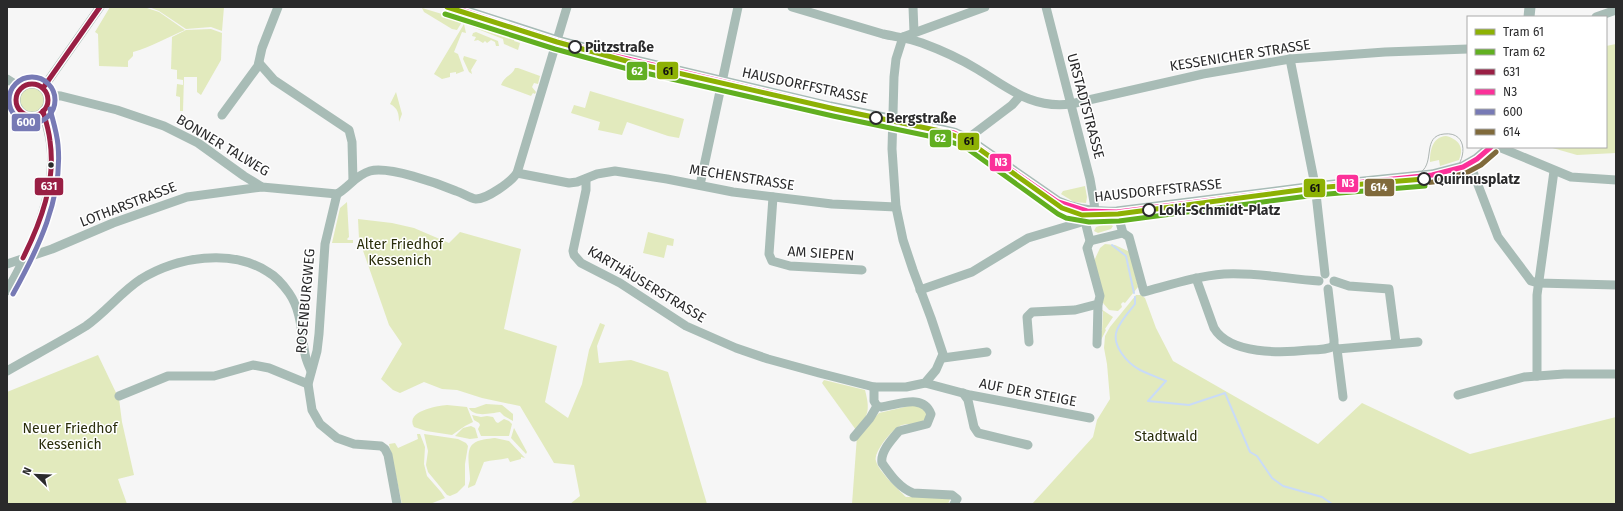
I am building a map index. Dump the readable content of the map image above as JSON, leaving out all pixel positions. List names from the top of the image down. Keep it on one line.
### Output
{"streets":{"main road":["HAUSDORFFSTRASSE"],"street":["KESSENICHER STRASSE","URSTADTSTRASSE","BONNER TALWEG","MECHENSTRASSE","LOTHARSTRASSE","AM SIEPEN","KARTHÄUSERSTRASSE","ROSENBURGWEG","AUF DER STEIGE"]},"crossings":[["KESSENICHER STRASSE","URSTADTSTRASSE"],["HAUSDORFFSTRASSE","URSTADTSTRASSE"],["BONNER TALWEG","LOTHARSTRASSE"],["BONNER TALWEG","ROSENBURGWEG"],["MECHENSTRASSE","AM SIEPEN"],["MECHENSTRASSE","KARTHÄUSERSTRASSE"]],"parks":["Alter Friedhof Kessenich","Neuer Friedhof Kessenich","Stadtwald"],"places":["Pützstraße","Bergstraße","Quirinusplatz","Loki-Schmidt-Platz"],"lines":["tram line 61","transit line 631","transit line N3","tram line 62","transit line 600","transit line 614"],"legend":["Tram 61","Tram 62","631","N3","600","614"],"north":"top left"}
